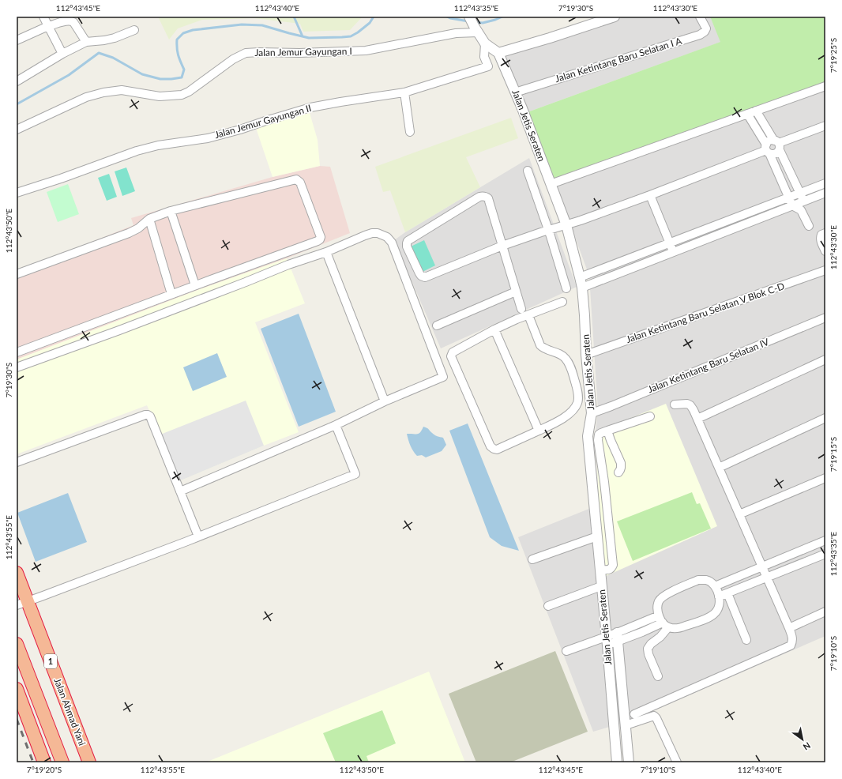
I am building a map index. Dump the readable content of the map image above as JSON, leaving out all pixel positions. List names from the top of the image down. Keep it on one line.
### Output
{"streets":{"highway":["1","Jalan Ahmad Yani"],"street":["Jalan Jemur Gayungan I","Jalan Ketintang Baru Selatan I A","Jalan Jemur Gayungan II","Jalan Jetis Seraten","Jalan Ketintang Baru Selatan V Blok C-D","Jalan Ketintang Baru Selatan IV"]},"crossings":[["Jalan Ketintang Baru Selatan I A","Jalan Jetis Seraten"],["Jalan Jetis Seraten","Jalan Ketintang Baru Selatan V Blok C-D"],["Jalan Jetis Seraten","Jalan Ketintang Baru Selatan IV"]],"north":"bottom right","coordinates":["112°43'45\"E","112°43'40\"E","112°43'35\"E","7°19'30\"S","112°43'30\"E","7°19'25\"S","112°43'50\"E","7°19'15\"S","112°43'55\"E","7°19'10\"S","7°19'20\"S"]}
